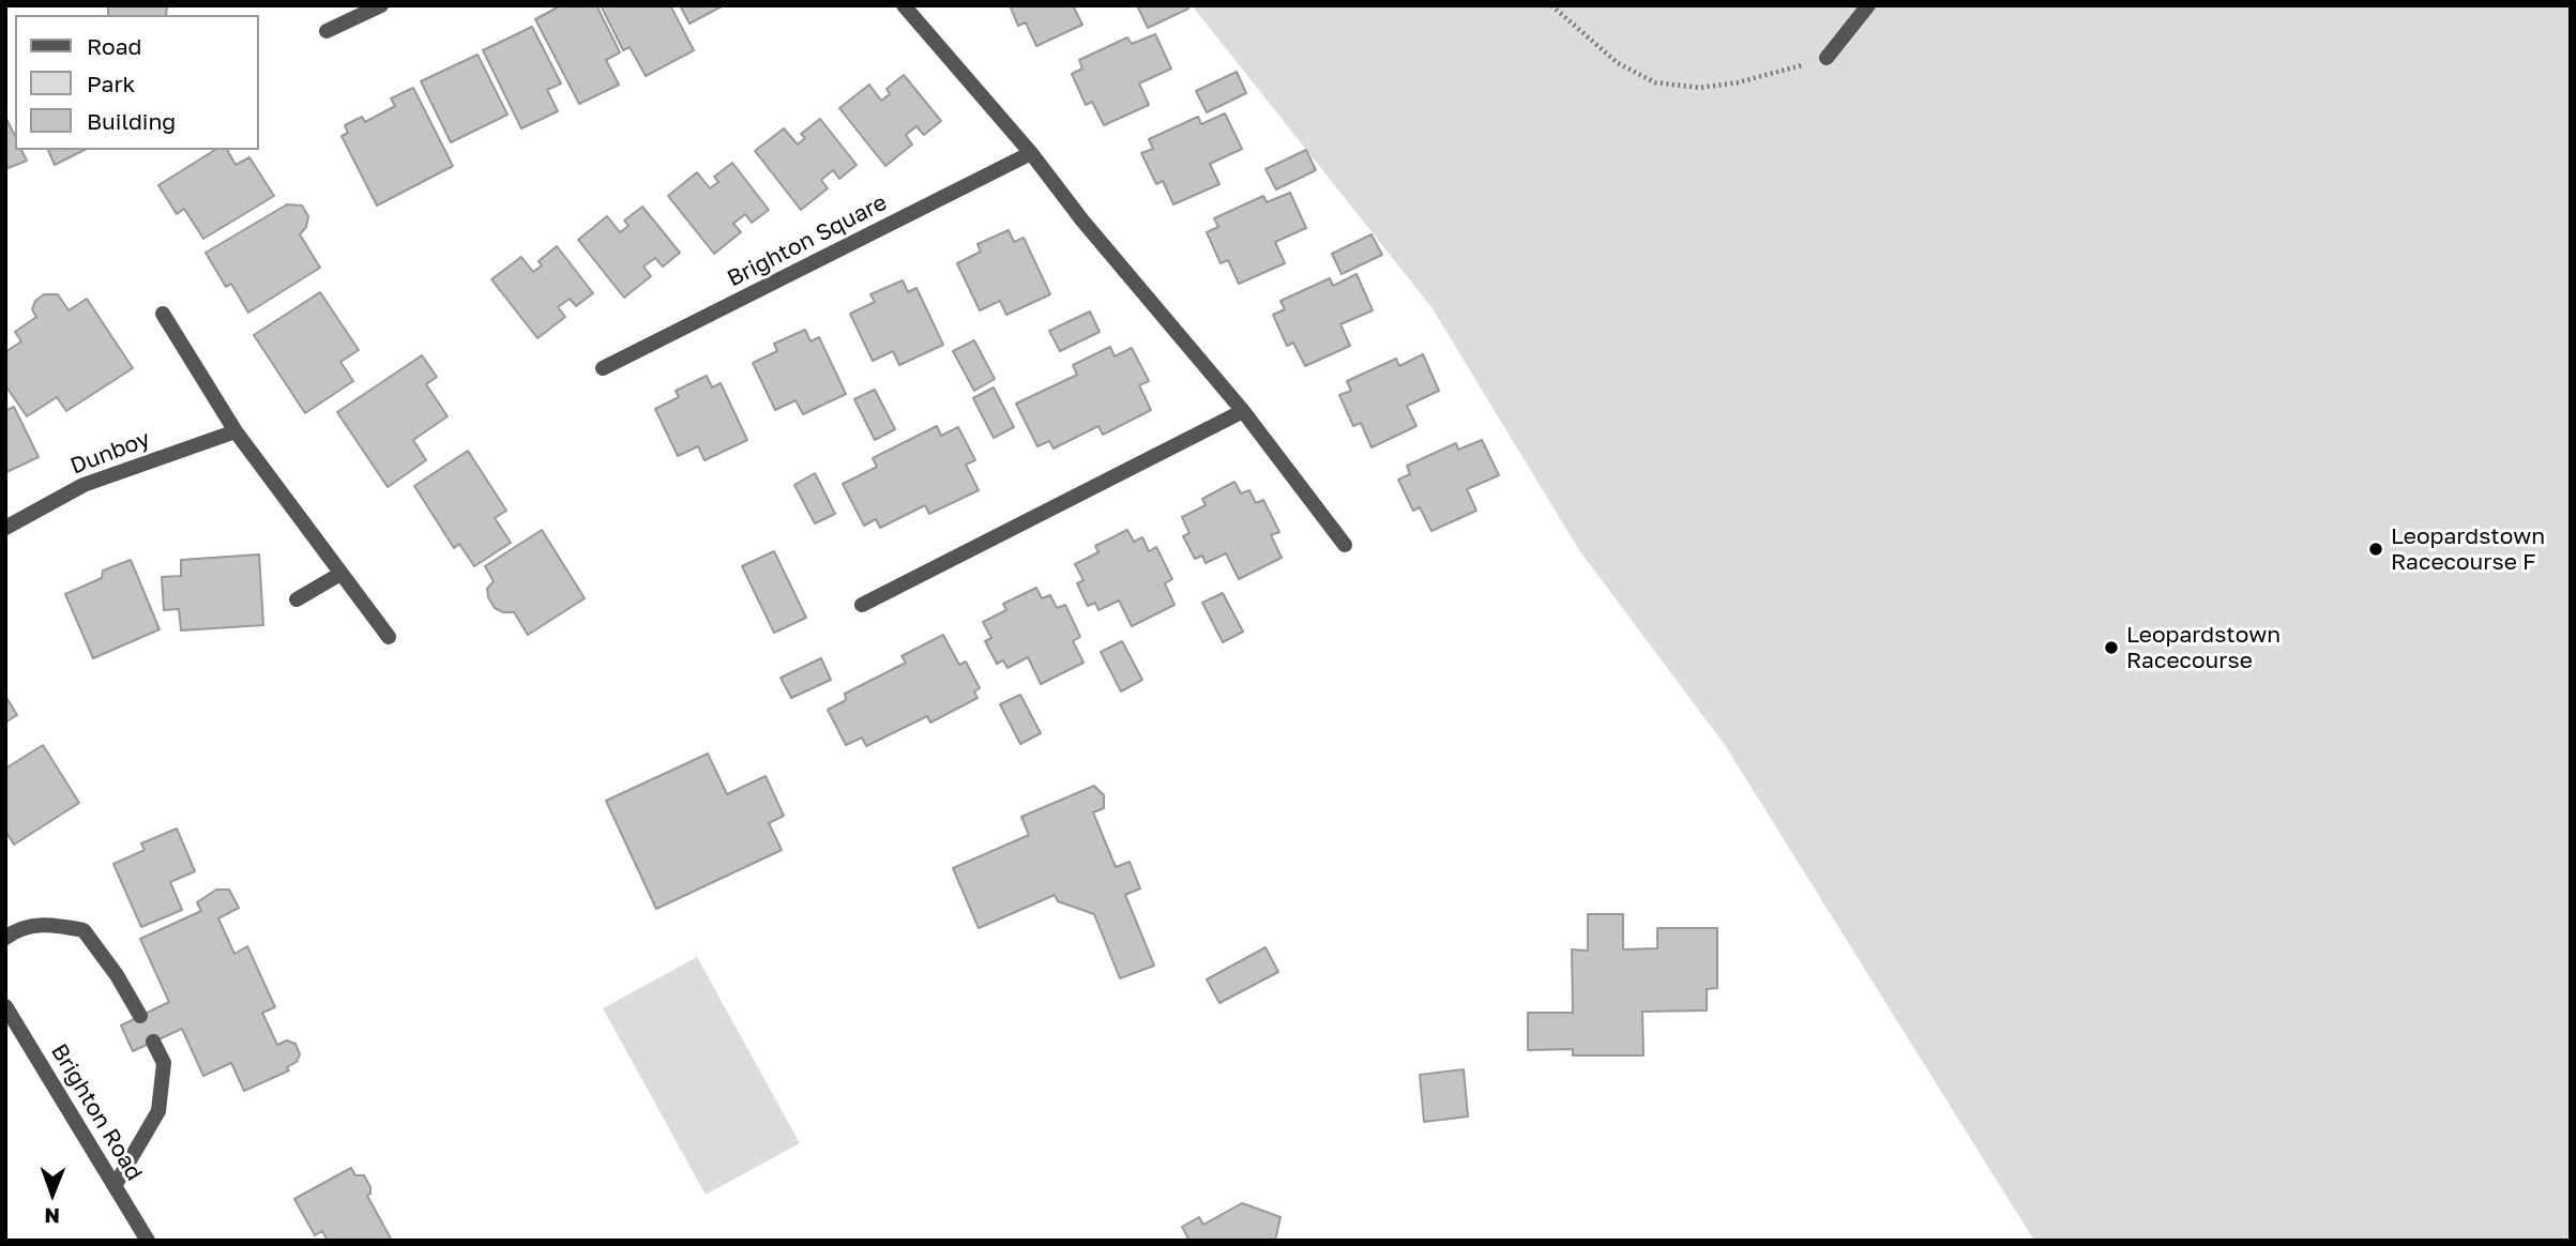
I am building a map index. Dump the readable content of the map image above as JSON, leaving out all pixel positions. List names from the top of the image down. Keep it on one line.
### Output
{"streets":{"street":["Brighton Square","Dunboy","Brighton Road"]},"places":["Leopardstown Racecourse F","Leopardstown Racecourse"],"legend":["Road","Park","Building"],"north":"bottom"}
